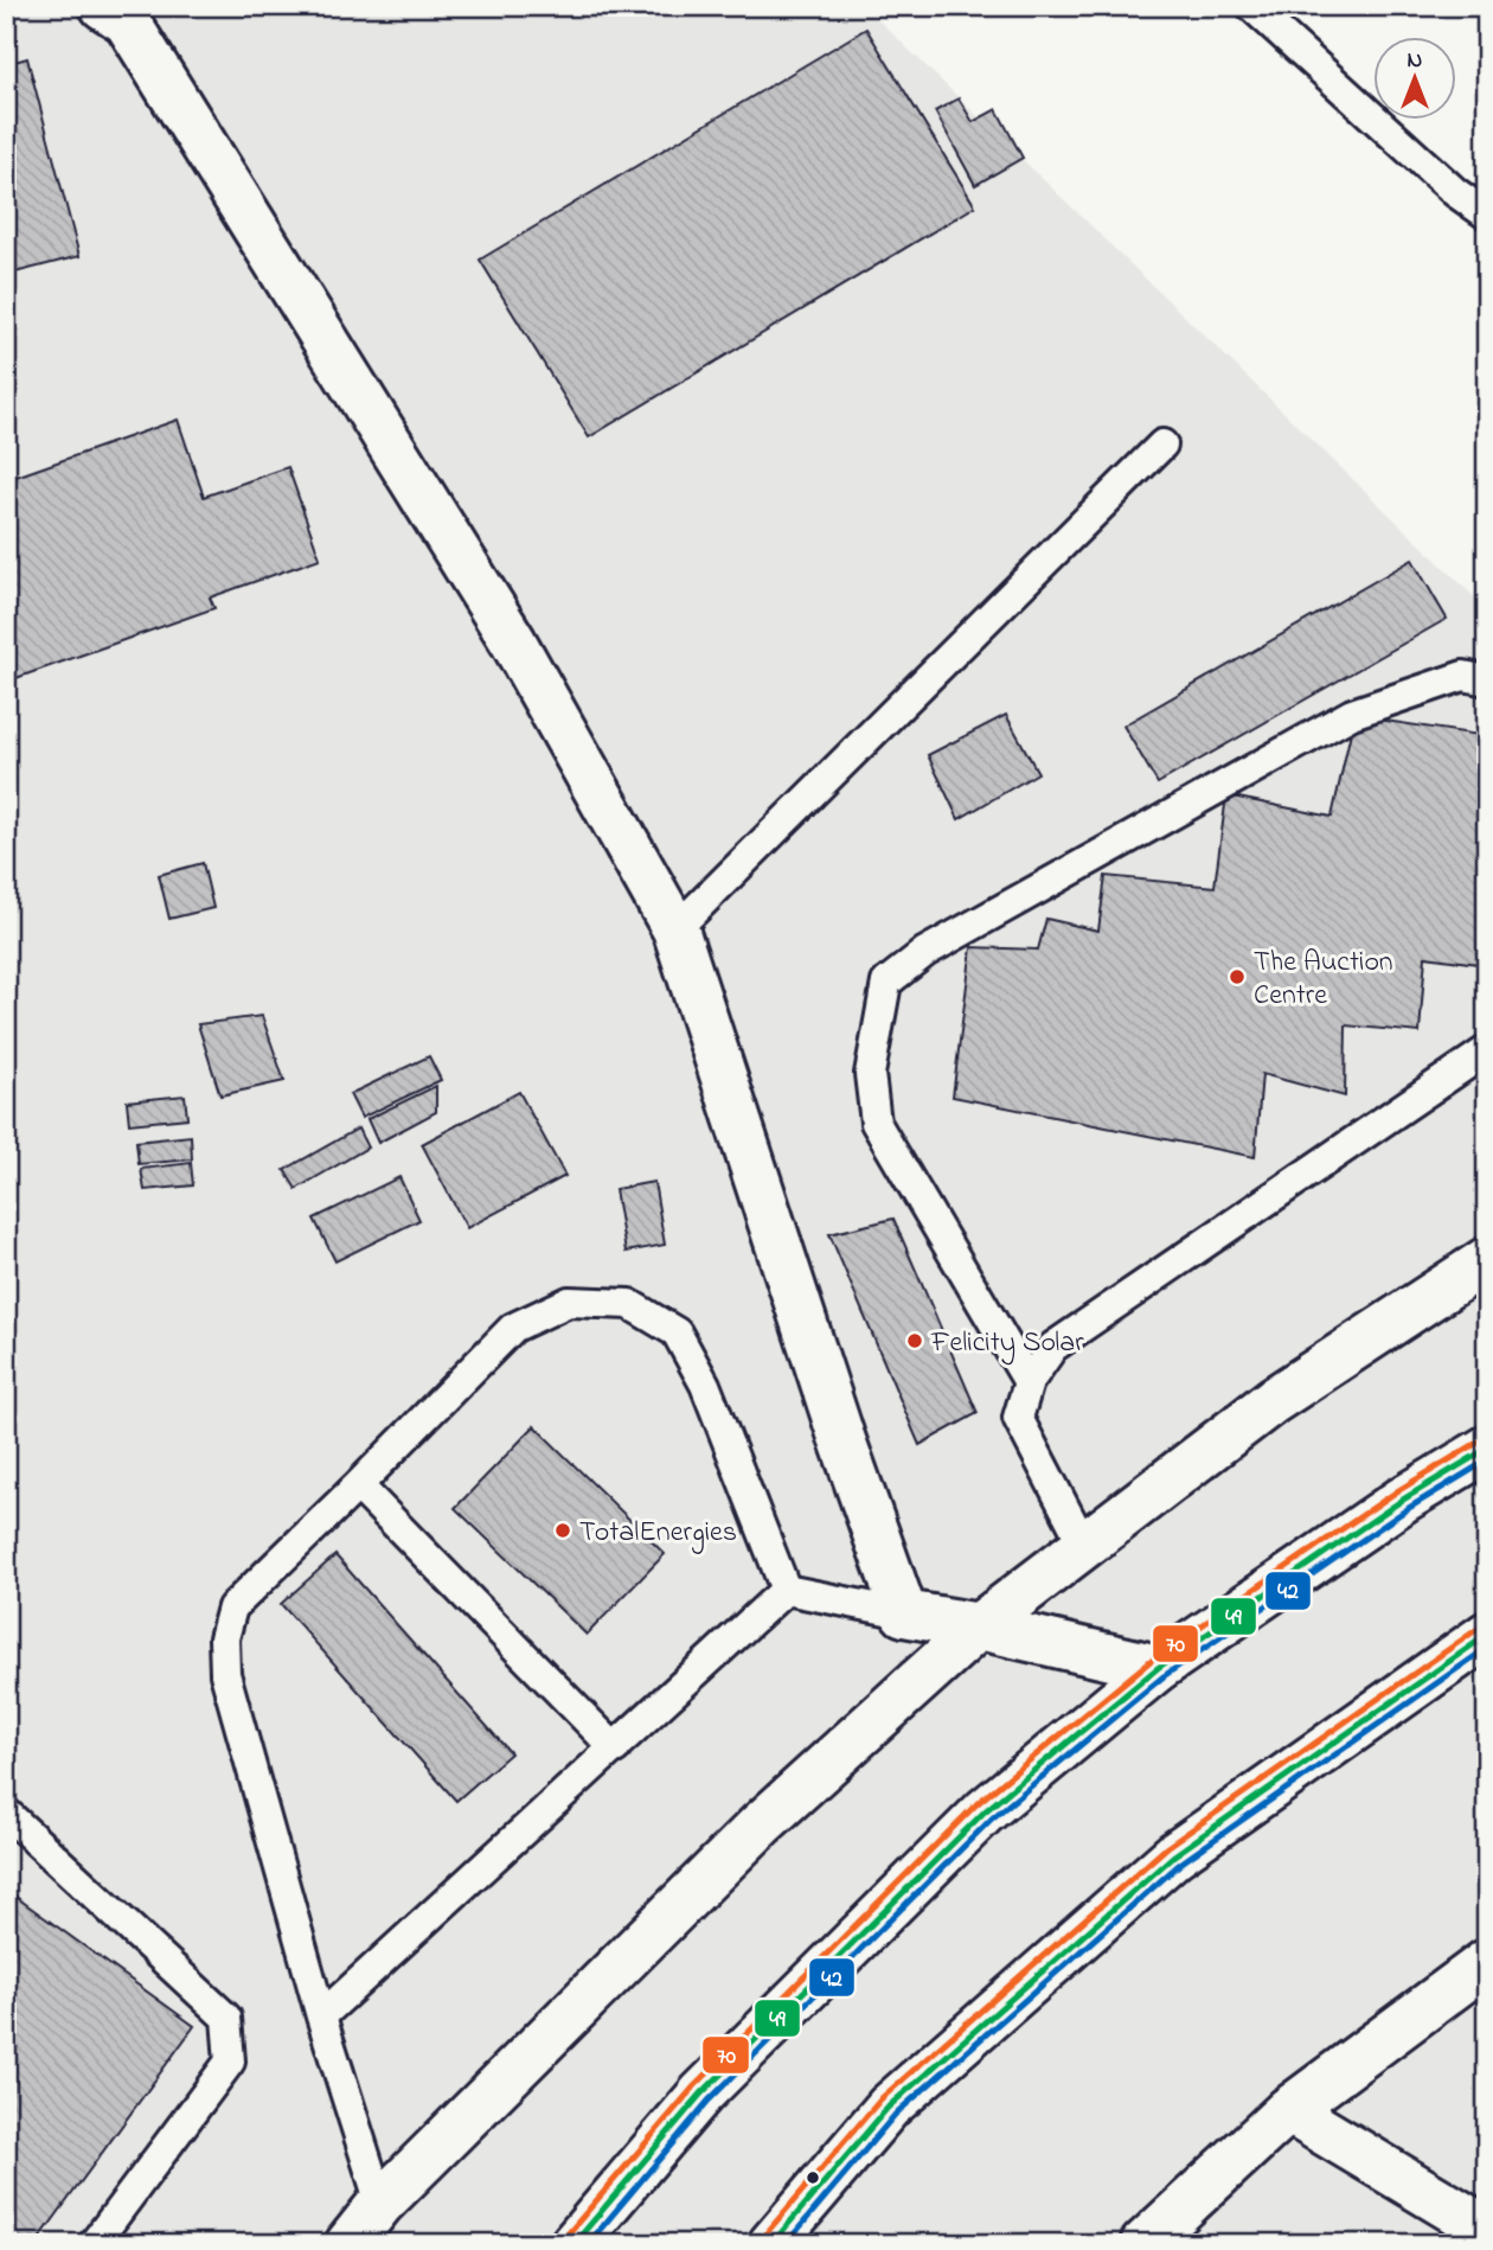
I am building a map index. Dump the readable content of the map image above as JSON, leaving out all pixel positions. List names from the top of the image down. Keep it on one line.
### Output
{"places":["The Auction Centre","Felicity Solar","TotalEnergies"],"lines":["transit line 70","transit line 49","transit line 42"],"north":"top"}
